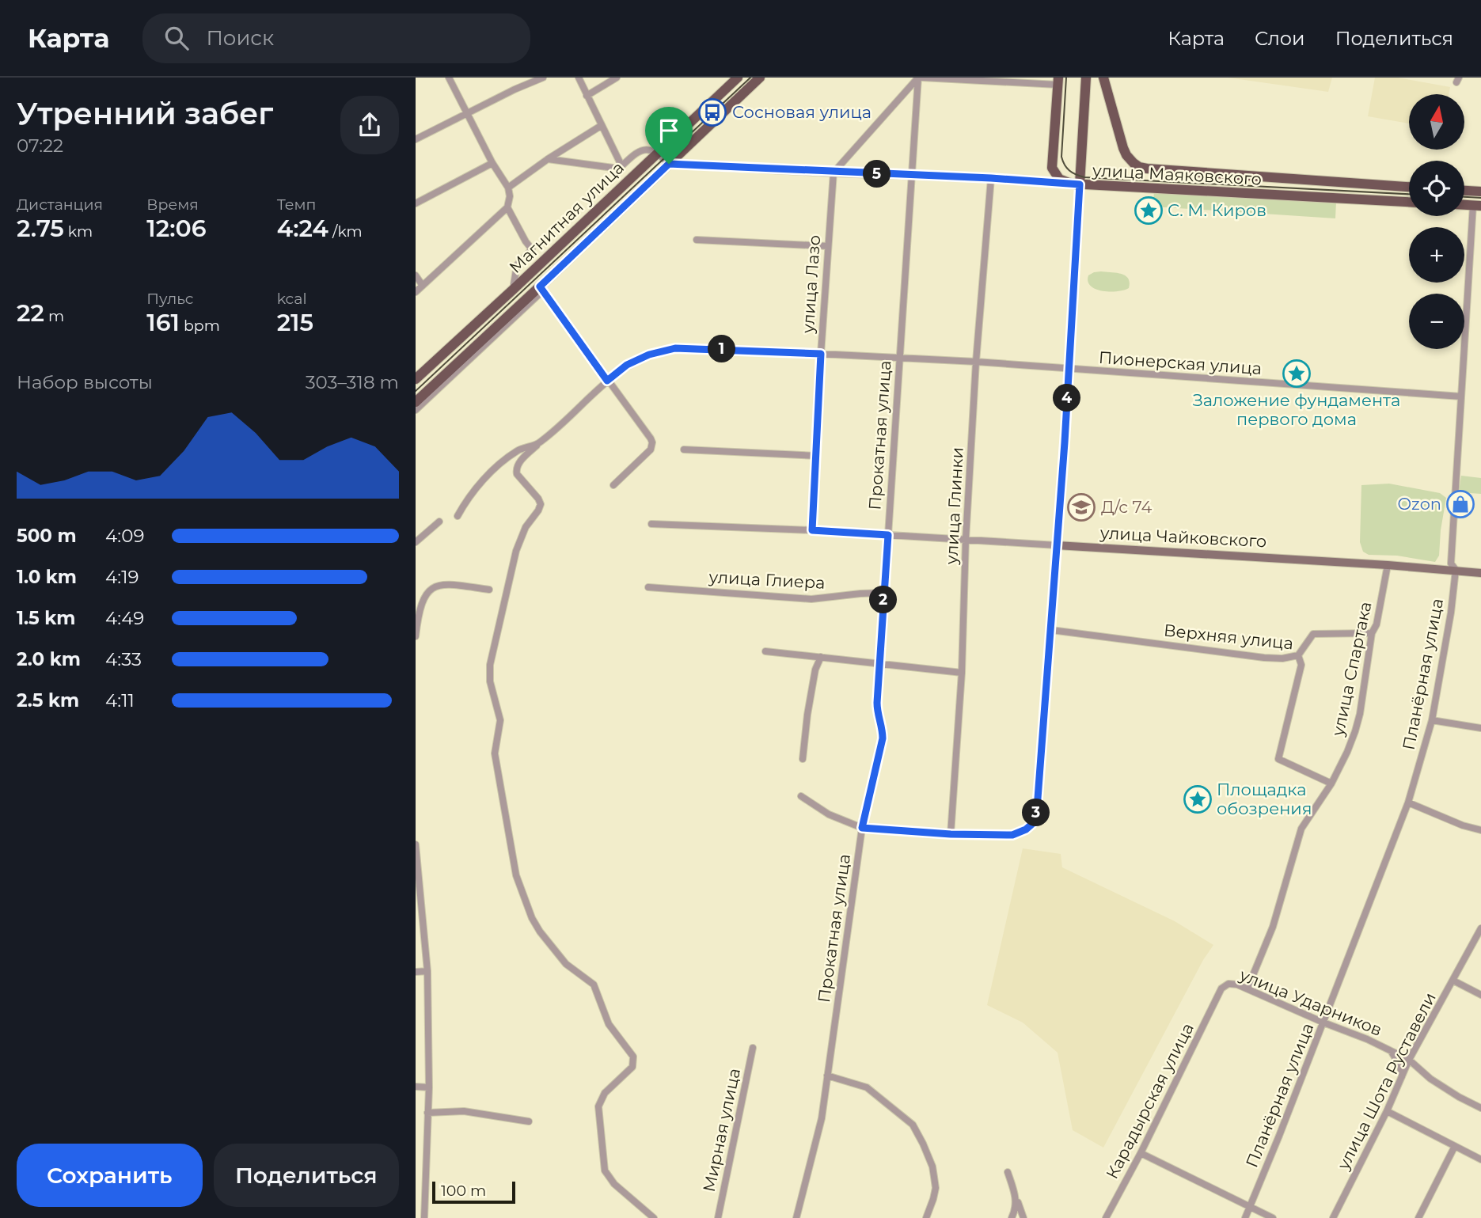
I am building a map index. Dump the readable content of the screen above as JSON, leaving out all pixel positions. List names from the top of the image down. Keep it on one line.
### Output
{"streets":{"main road":["улица Маяковского","Магнитная улица","улица Чайковского"],"street":["улица Лазо","Пионерская улица","Прокатная улица","улица Глинки","улица Глиера","Верхняя улица","улица Спартака","Планёрная улица","улица Ударников","улица Шота Руставели","Карадырская улица","Мирная улица"]},"crossings":[["улица Маяковского","Магнитная улица"],["улица Маяковского","улица Лазо"],["улица Маяковского","Прокатная улица"],["улица Маяковского","улица Глинки"],["улица Лазо","Пионерская улица"],["улица Лазо","улица Чайковского"],["Пионерская улица","Прокатная улица"],["Пионерская улица","улица Глинки"],["Пионерская улица","Планёрная улица"],["Прокатная улица","улица Чайковского"],["Прокатная улица","улица Глиера"],["улица Глинки","улица Чайковского"],["улица Чайковского","улица Спартака"],["улица Чайковского","Планёрная улица"],["Верхняя улица","улица Спартака"],["улица Спартака","улица Ударников"],["Планёрная улица","улица Ударников"],["улица Ударников","улица Шота Руставели"],["улица Ударников","Карадырская улица"]],"places":{"bus stop":["Сосновая улица"],"place":["С. М. Киров","Заложение фундамента первого дома","Площадка обозрения"],"shop":["Ozon"],"school or university":["Д/с 74"]},"scale_bar":"100 m","north":"top","page":{"header":"Карта","search":"Поиск","nav":["Карта","Слои","Поделиться"],"heading":["Утренний забег","07:22"],"map_buttons":["+","−"],"pins":["5","1","4","2","3"],"stats":[["Дистанция","2.75 km"],["Время","12:06"],["Темп","4:24 /km"],["22 m"],["Пульс","161 bpm"],["kcal","215"]],"chart":["Набор высоты","303–318 m"],"list":[{"name":"500 m","note":"4:09"},{"name":"1.0 km","note":"4:19"},{"name":"1.5 km","note":"4:49"},{"name":"2.0 km","note":"4:33"},{"name":"2.5 km","note":"4:11"}],"buttons":["Сохранить","Поделиться"],"scale":"100 m"}}
